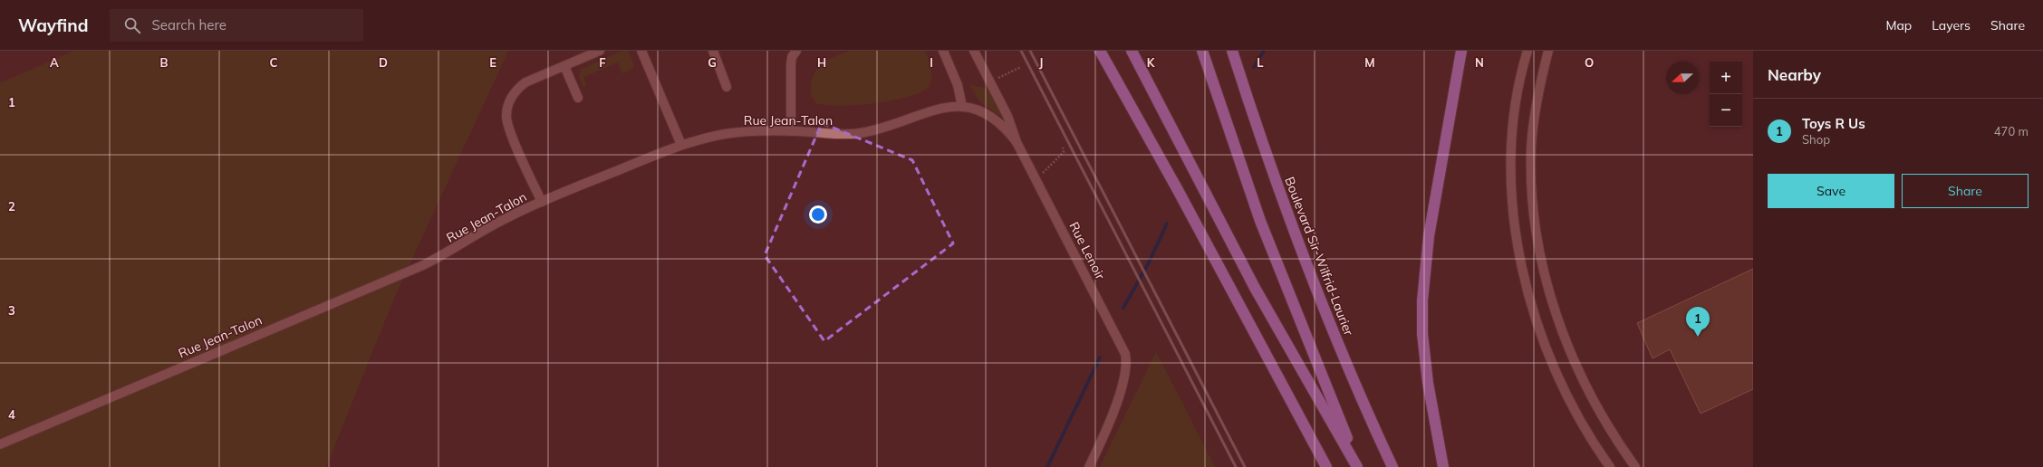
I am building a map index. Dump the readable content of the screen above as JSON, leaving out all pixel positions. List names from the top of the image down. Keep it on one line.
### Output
{"streets":{"highway":["Boulevard Sir-Wilfrid-Laurier"],"street":["Rue Jean-Talon","Rue Lenoir"]},"crossings":[["Rue Jean-Talon","Rue Lenoir"]],"north":"left","page":{"header":"Wayfind","search":"Search here","nav":["Map","Layers","Share"],"heading":"Nearby","map_buttons":["+","−"],"list":[{"mark":"1","name":"Toys R Us","note":"Shop","value":"470 m"}],"buttons":["Save","Share"],"pins":"1"},"grid":{"columns":["A","B","C","D","E","F","G","H","I","J","K","L","M","N","O"],"rows":["1","2","3","4"]}}
